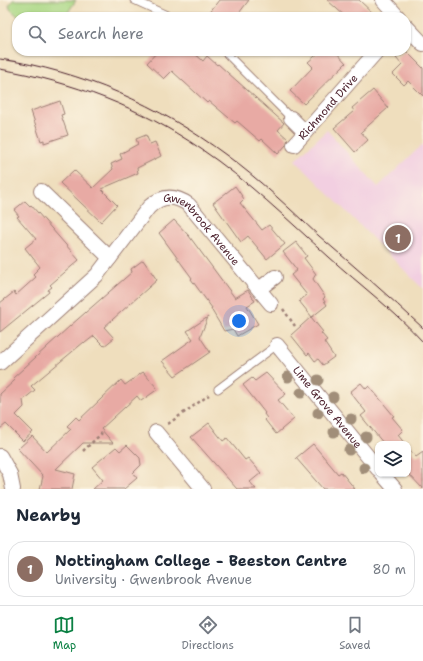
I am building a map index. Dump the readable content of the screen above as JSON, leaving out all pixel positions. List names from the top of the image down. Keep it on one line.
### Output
{"streets":{"street":["Richmond Drive","Gwenbrook Avenue","Lime Grove Avenue"]},"page":{"search":"Search here","pins":"1","heading":"Nearby","list":[{"mark":"1","name":"Nottingham College - Beeston Centre","note":"University · Gwenbrook Avenue","value":"80 m"}],"nav":["Map","Directions","Saved"]}}
